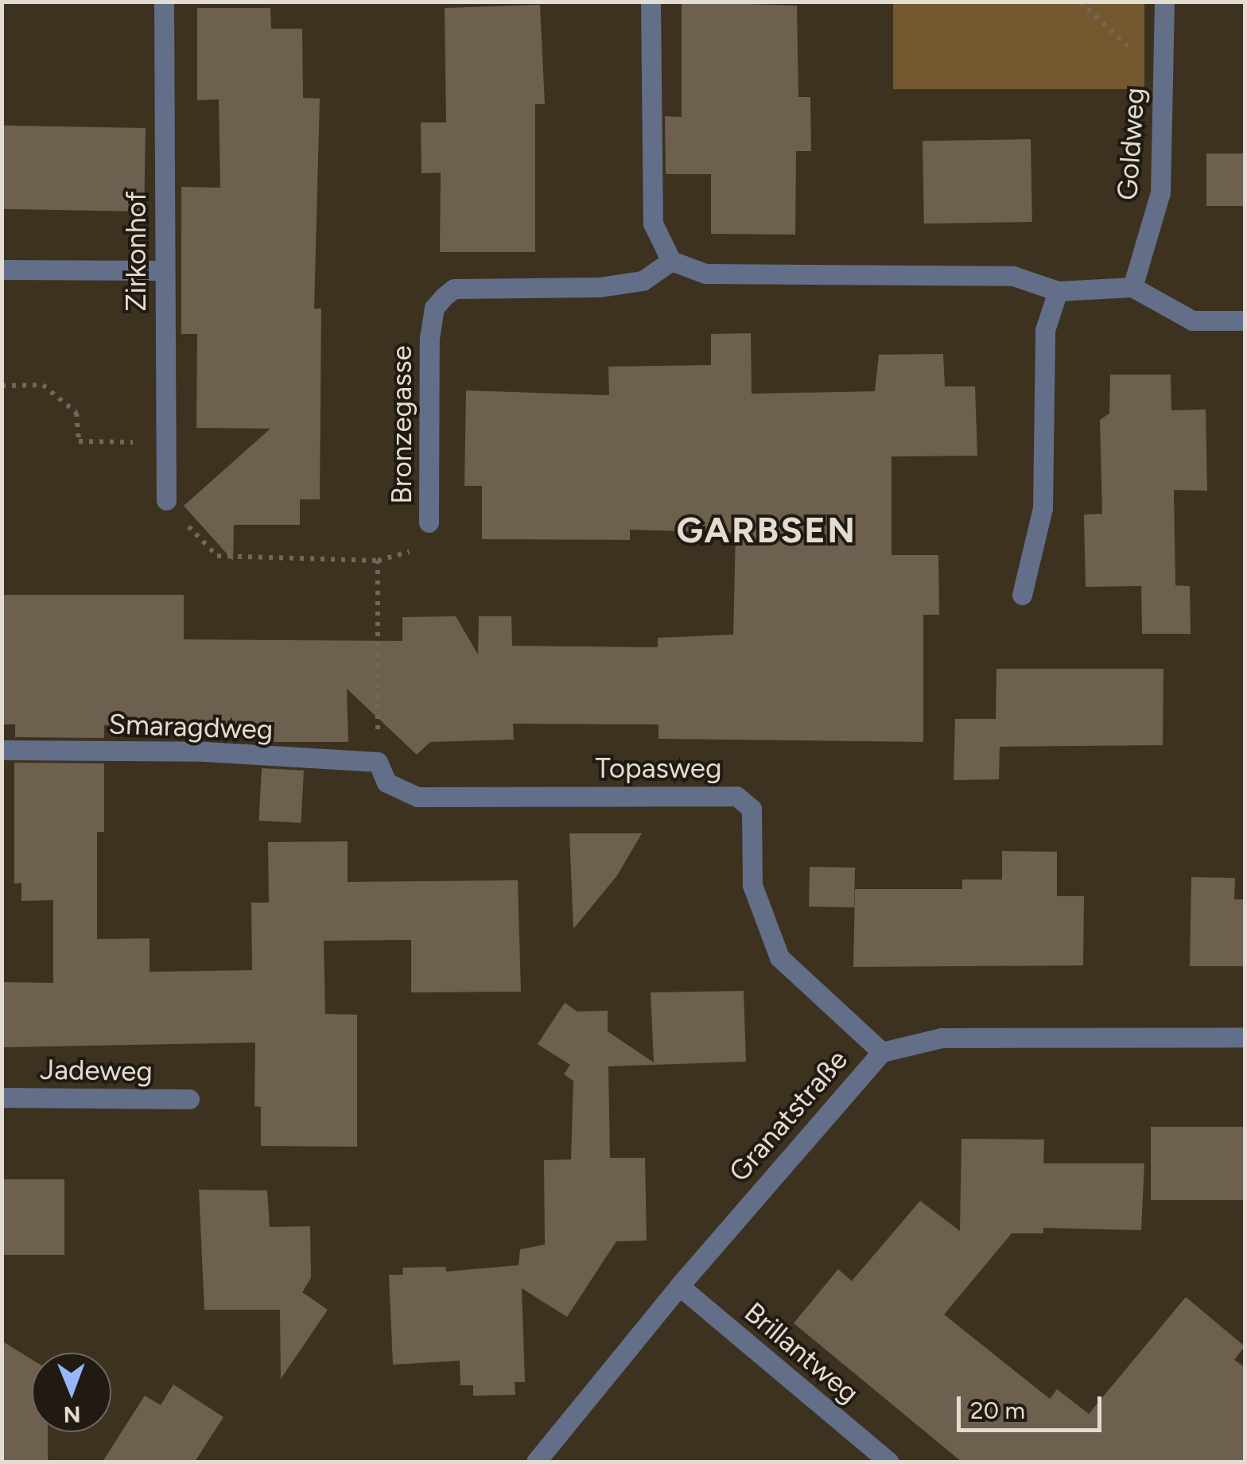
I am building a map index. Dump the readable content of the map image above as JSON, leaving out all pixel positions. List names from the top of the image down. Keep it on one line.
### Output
{"streets":{"street":["Goldweg","Zirkonhof","Bronzegasse","Smaragdweg","Topasweg","Jadeweg","Granatstraße","Brillantweg"]},"crossings":[["Smaragdweg","Topasweg"],["Topasweg","Granatstraße"],["Granatstraße","Brillantweg"]],"districts":["GARBSEN"],"scale_bar":"20 m","north":"bottom"}
